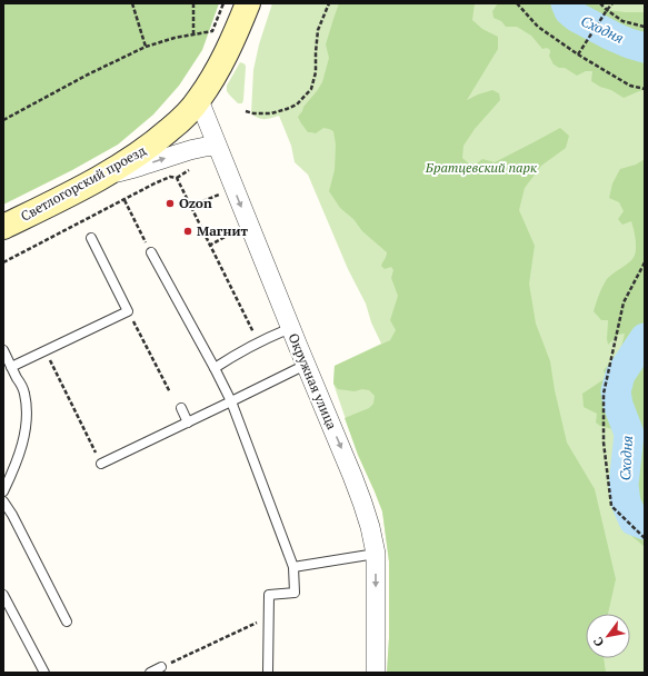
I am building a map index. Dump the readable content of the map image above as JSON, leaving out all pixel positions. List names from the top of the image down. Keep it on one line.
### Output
{"streets":{"main road":["Светлогорский проезд"],"street":["Окружная улица"]},"crossings":[["Светлогорский проезд","Окружная улица"]],"one_way":["Окружная улица"],"water":["Сходня"],"parks":["Братцевский парк"],"places":["Ozon","Магнит"],"north":"bottom left"}
